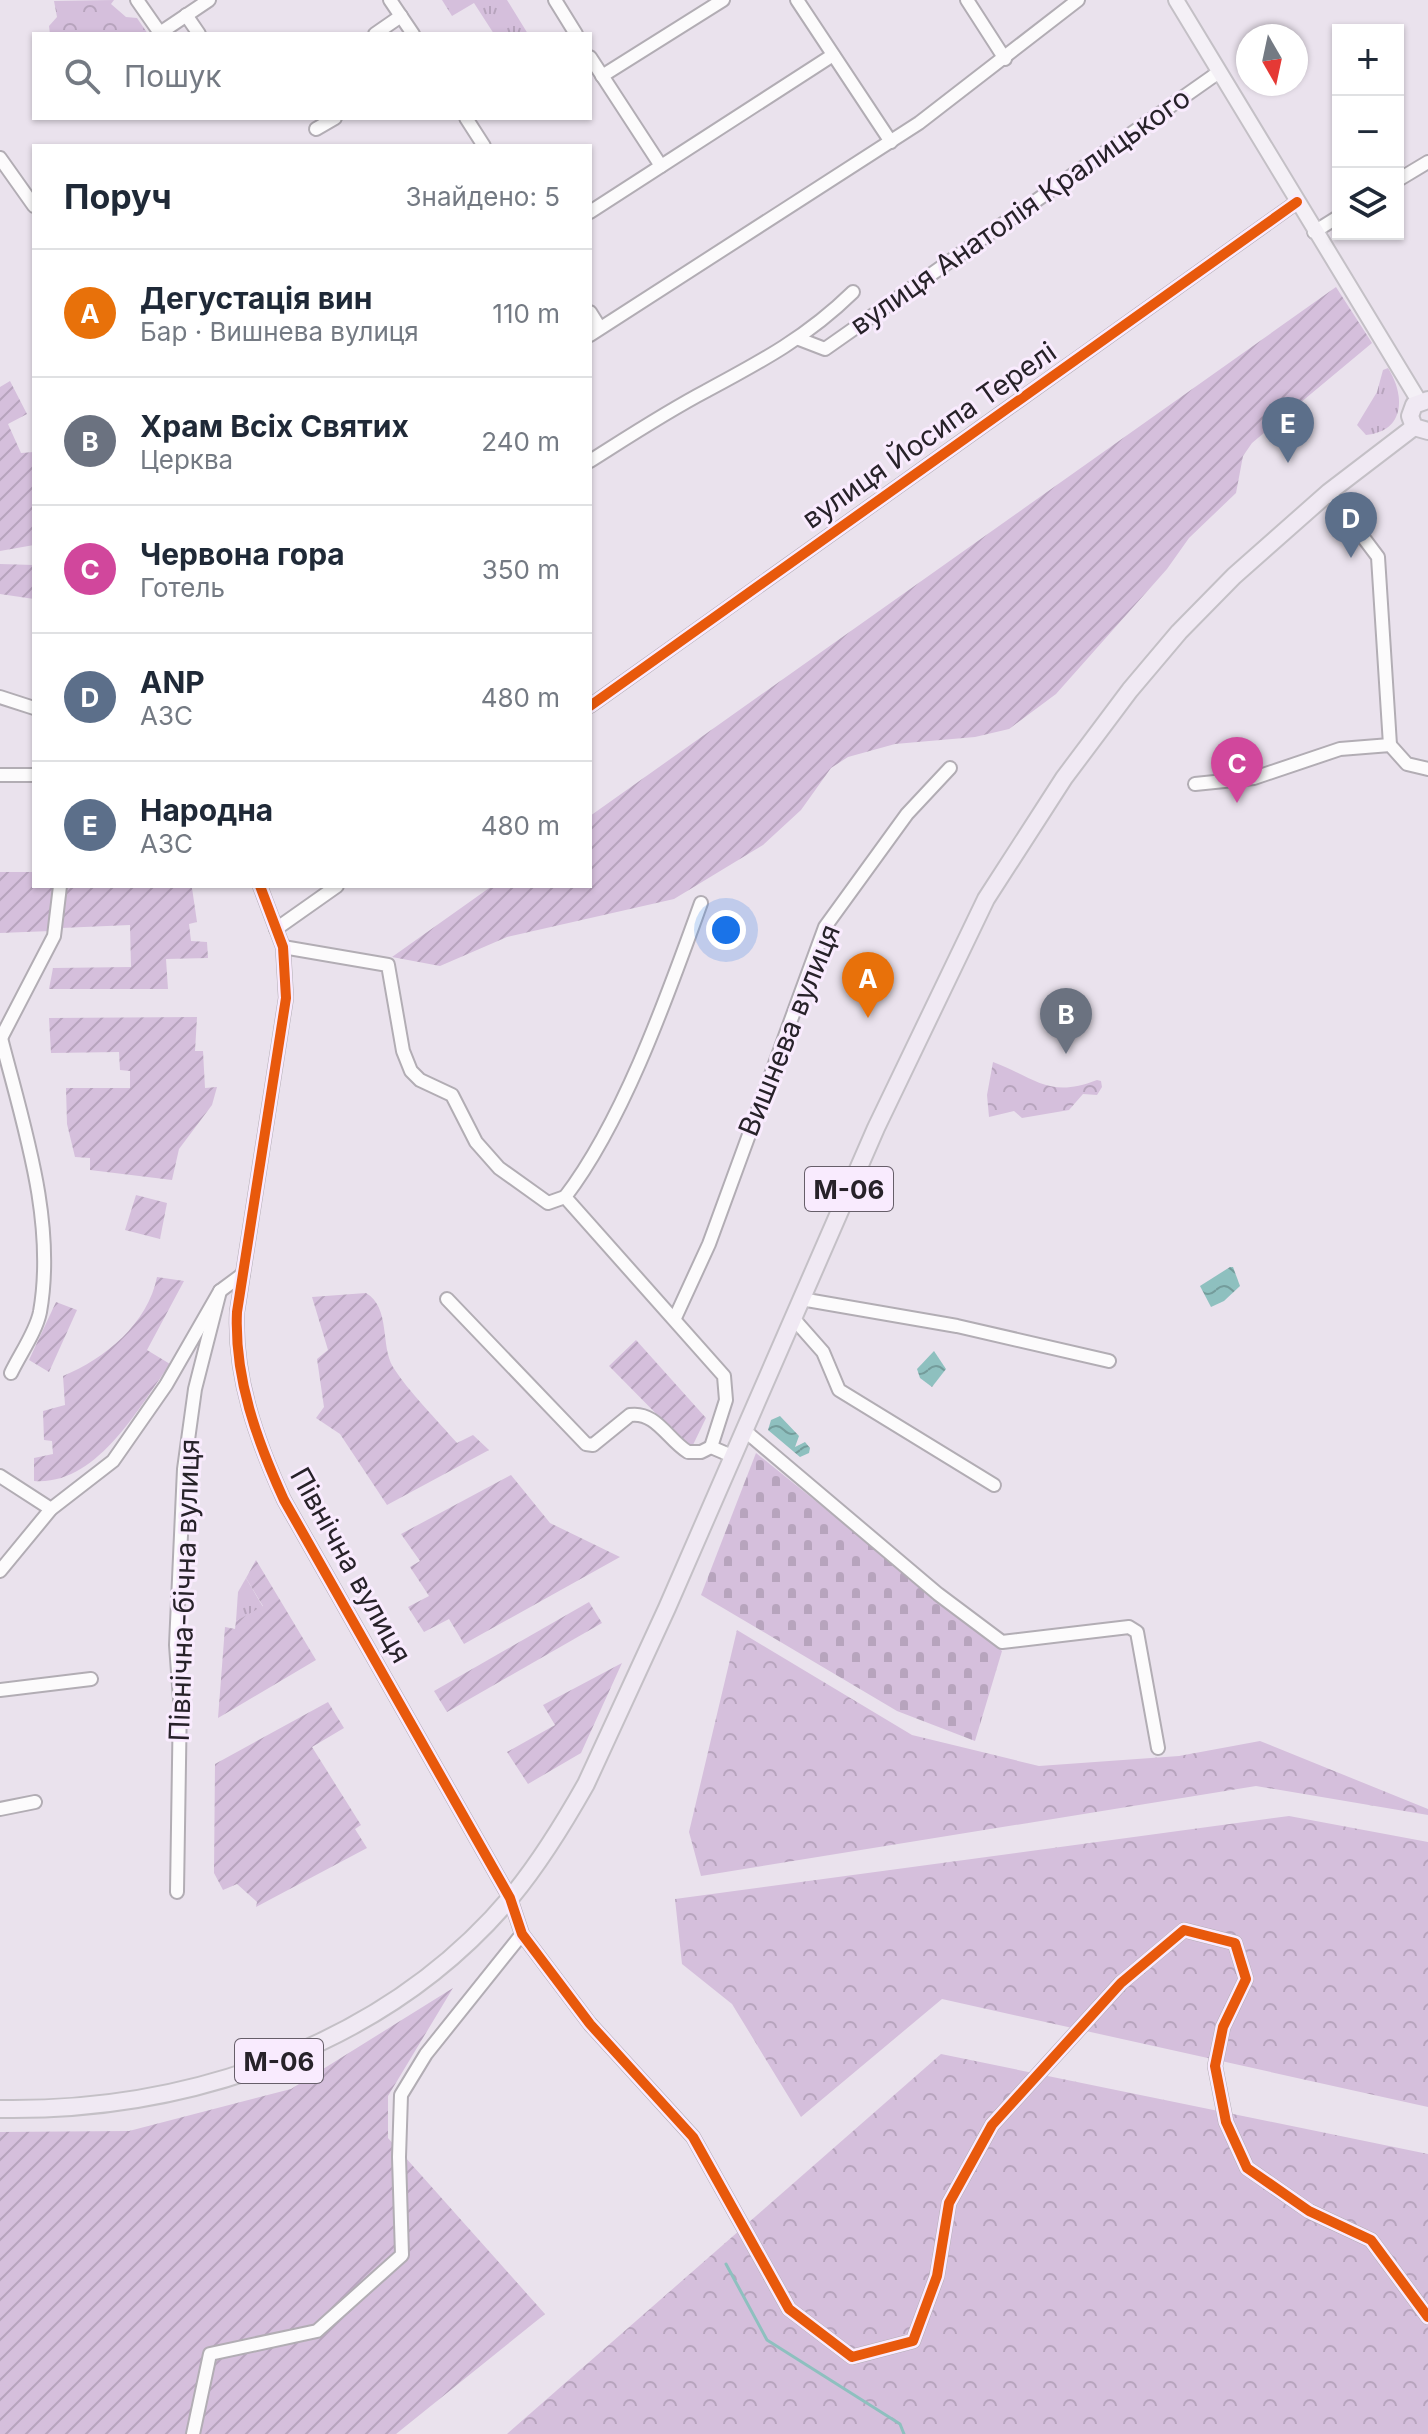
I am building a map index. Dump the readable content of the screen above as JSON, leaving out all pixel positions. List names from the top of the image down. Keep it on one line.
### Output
{"streets":{"highway":["М-06"],"street":["вулиця Анатолія Кралицького","вулиця Йосипа Терелі","Вишнева вулиця","Північна вулиця","Північна-бічна вулиця"]},"crossings":[["М-06","Північна вулиця"],["Північна вулиця","Північна-бічна вулиця"]],"north":"bottom","page":{"map_buttons":["+","−"],"search":"Пошук","heading":["Поруч","Знайдено: 5"],"list":[{"mark":"A","name":"Дегустація вин","note":"Бар · Вишнева вулиця","value":"110 m"},{"mark":"B","name":"Храм Всіх Святих","note":"Церква","value":"240 m"},{"mark":"C","name":"Червона гора","note":"Готель","value":"350 m"},{"mark":"D","name":"ANP","note":"АЗС","value":"480 m"},{"mark":"E","name":"Народна","note":"АЗС","value":"480 m"}],"pins":["E","D","C","A","B"]}}
